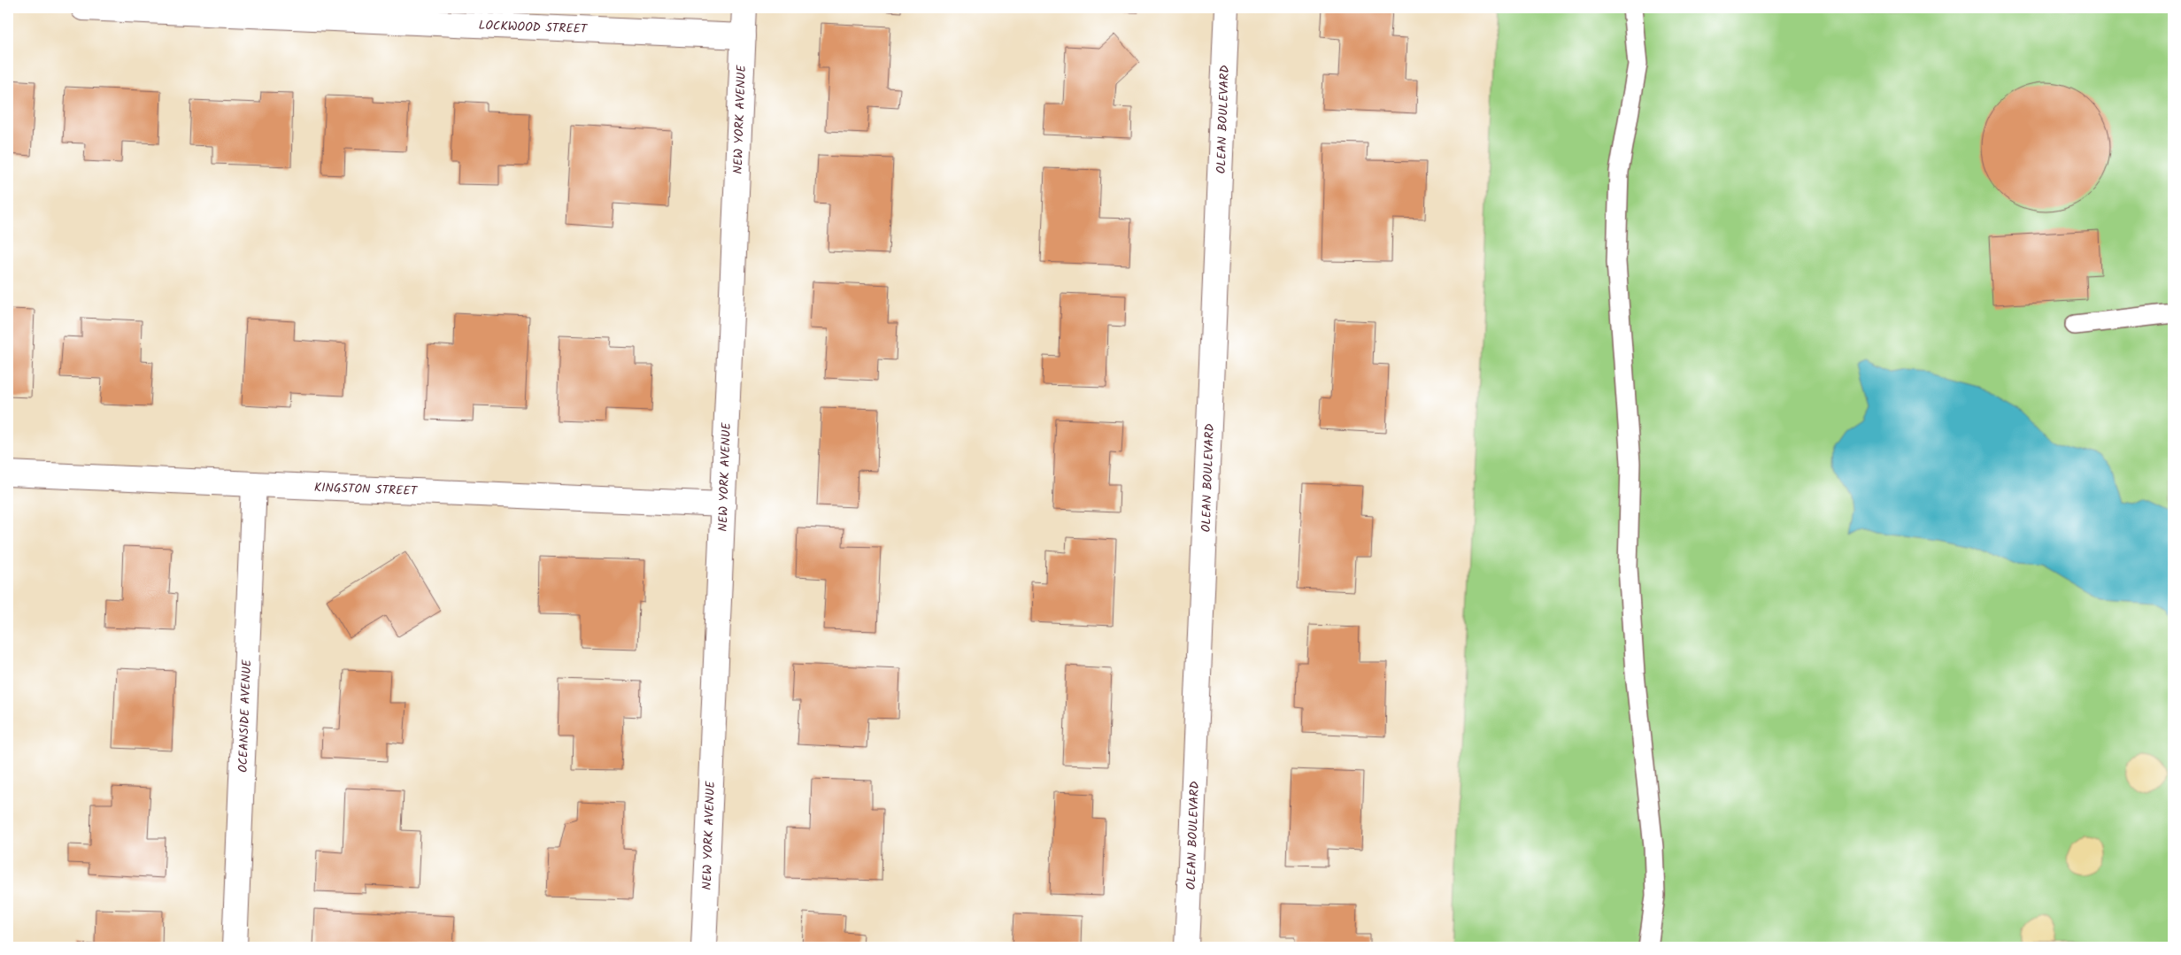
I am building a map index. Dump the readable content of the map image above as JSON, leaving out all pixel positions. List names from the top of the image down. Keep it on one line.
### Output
{"streets":{"street":["LOCKWOOD STREET","NEW YORK AVENUE","OLEAN BOULEVARD","KINGSTON STREET","OCEANSIDE AVENUE"]},"crossings":[["LOCKWOOD STREET","NEW YORK AVENUE"],["NEW YORK AVENUE","KINGSTON STREET"],["KINGSTON STREET","OCEANSIDE AVENUE"]]}
